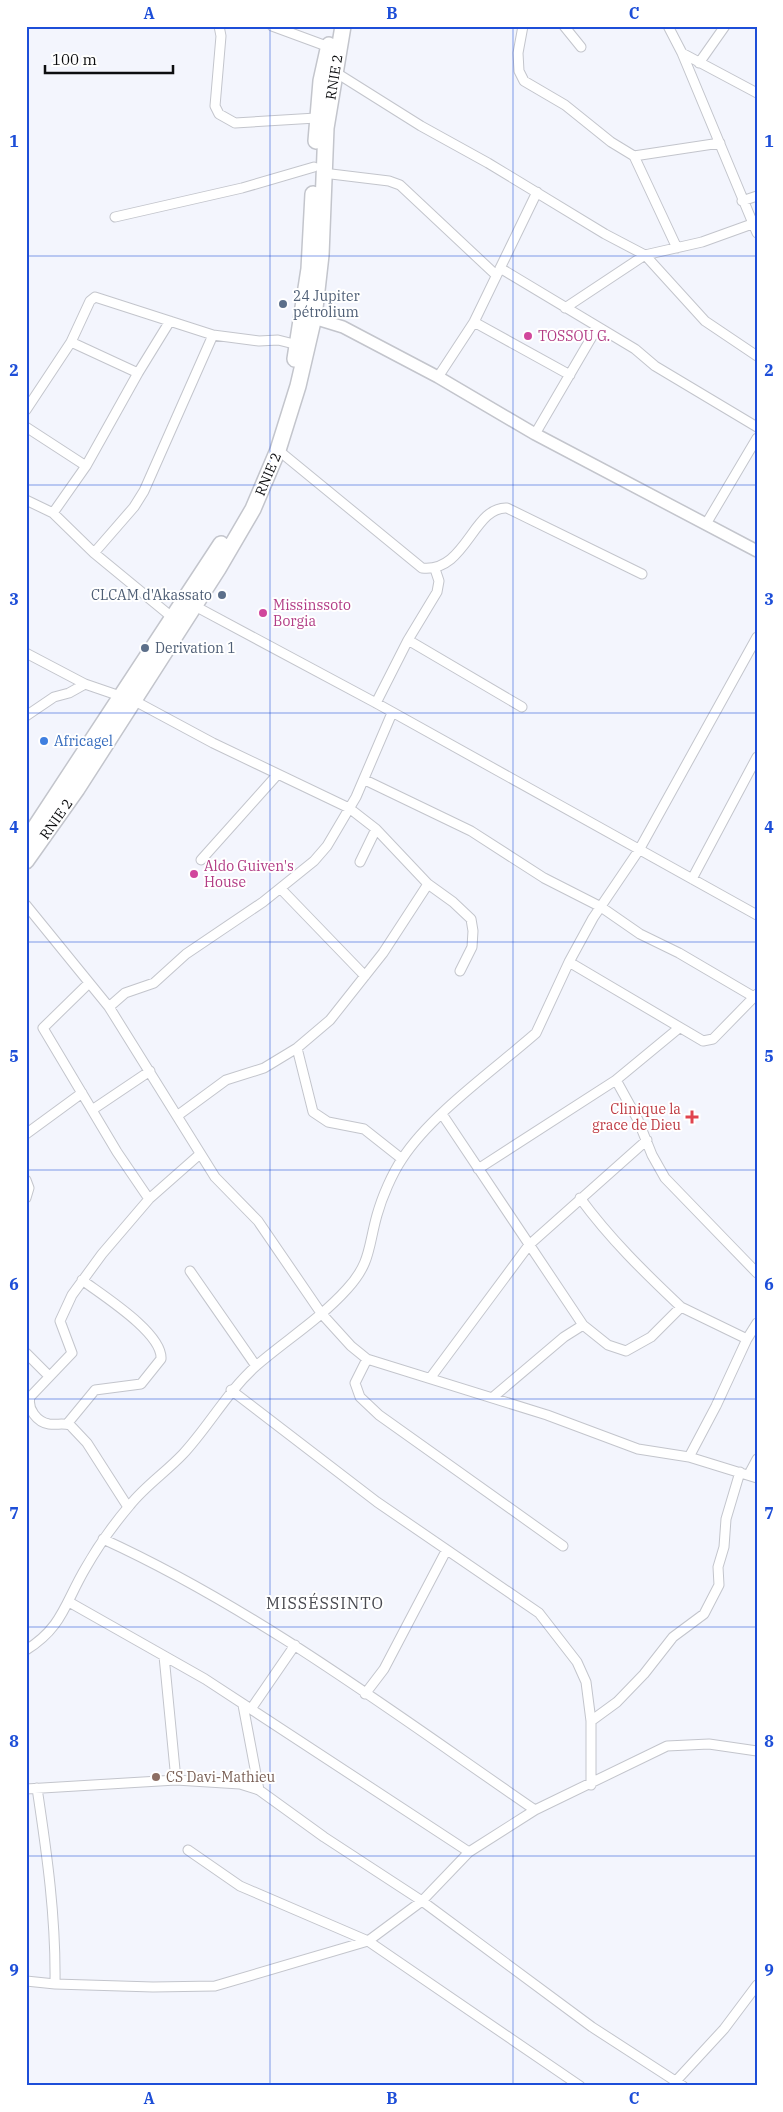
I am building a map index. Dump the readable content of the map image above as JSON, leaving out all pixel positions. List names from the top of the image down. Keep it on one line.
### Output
{"streets":{"highway":["RNIE 2"]},"districts":["MISSÉSSINTO"],"places":{"other":["24 Jupiter pétrolium","TOSSOU G.","CLCAM d'Akassato","Missinssoto Borgia","Derivation 1","Africagel","Aldo Guiven's House","CS Davi-Mathieu"],"health":["Clinique la grace de Dieu"]},"scale_bar":"100 m","grid":{"columns":["A","B","C"],"rows":["1","2","3","4","5","6","7","8","9"]}}
